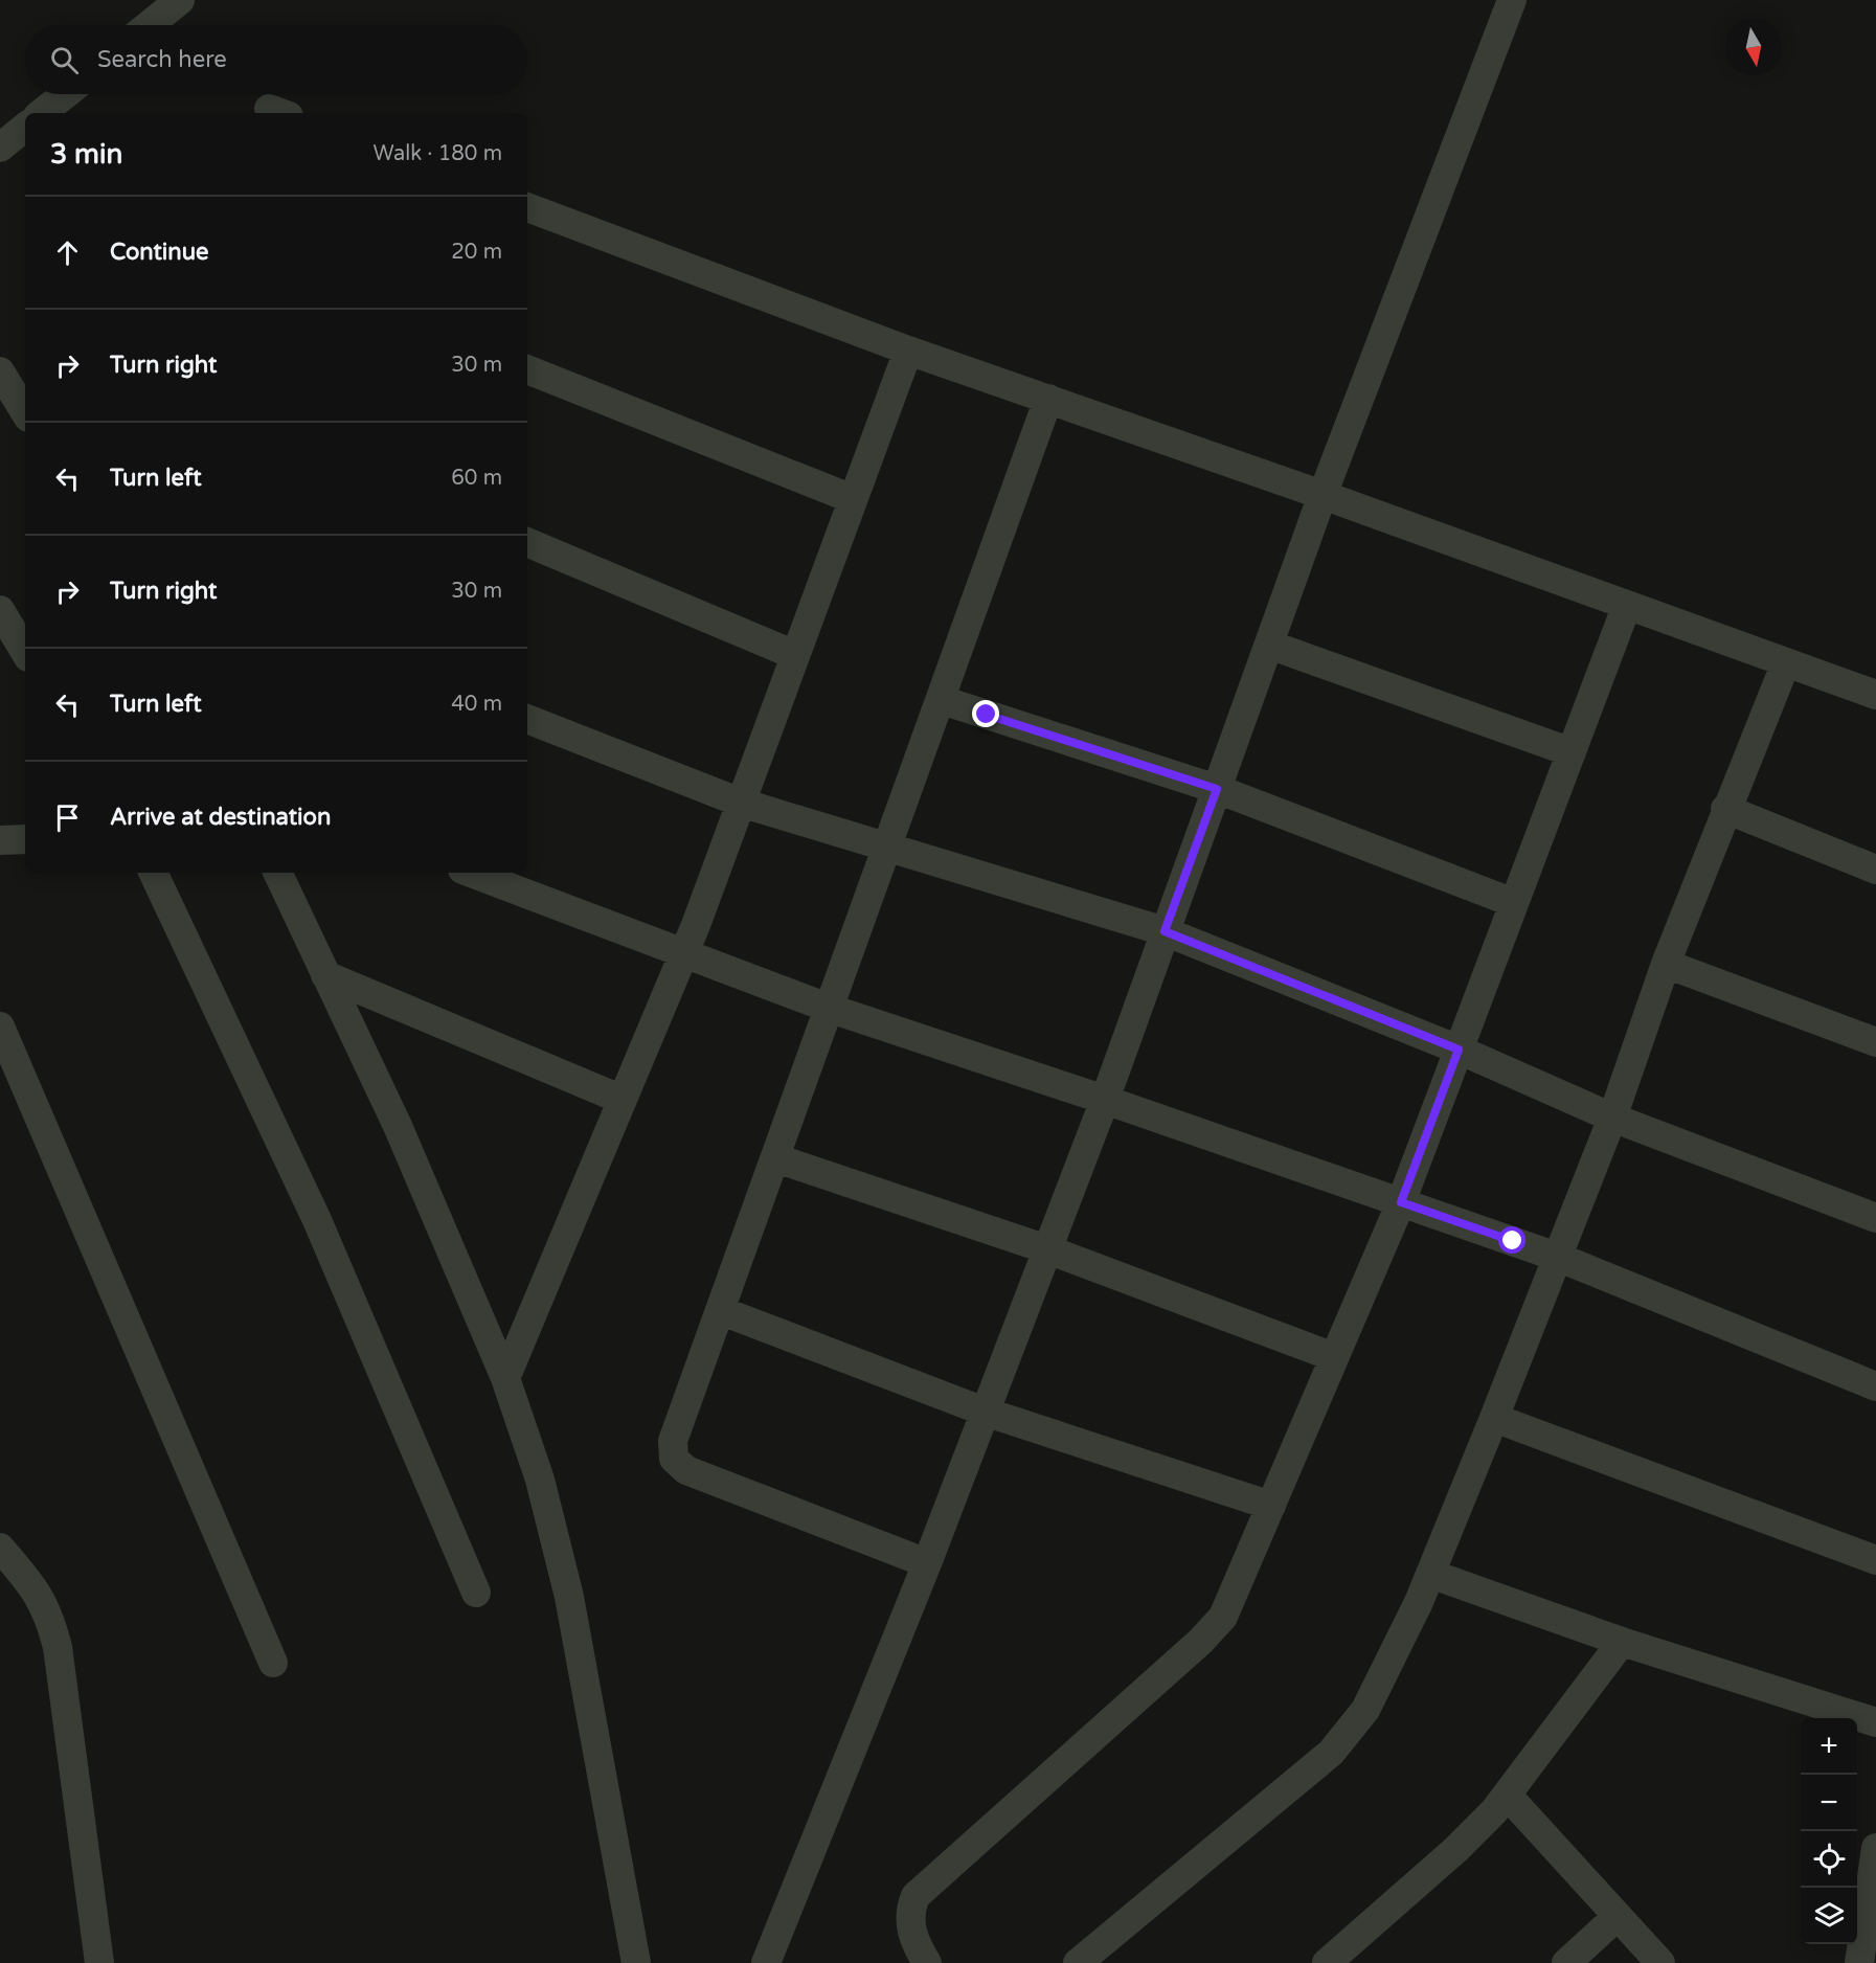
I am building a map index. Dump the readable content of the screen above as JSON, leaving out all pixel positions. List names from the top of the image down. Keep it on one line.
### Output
{"north":"bottom","page":{"search":"Search here","heading":["3 min","Walk · 180 m"],"list":[["Continue","20 m"],["Turn right","30 m"],["Turn left","60 m"],["Turn right","30 m"],["Turn left","40 m"],"Arrive at destination"],"map_buttons":["+","−"]}}
